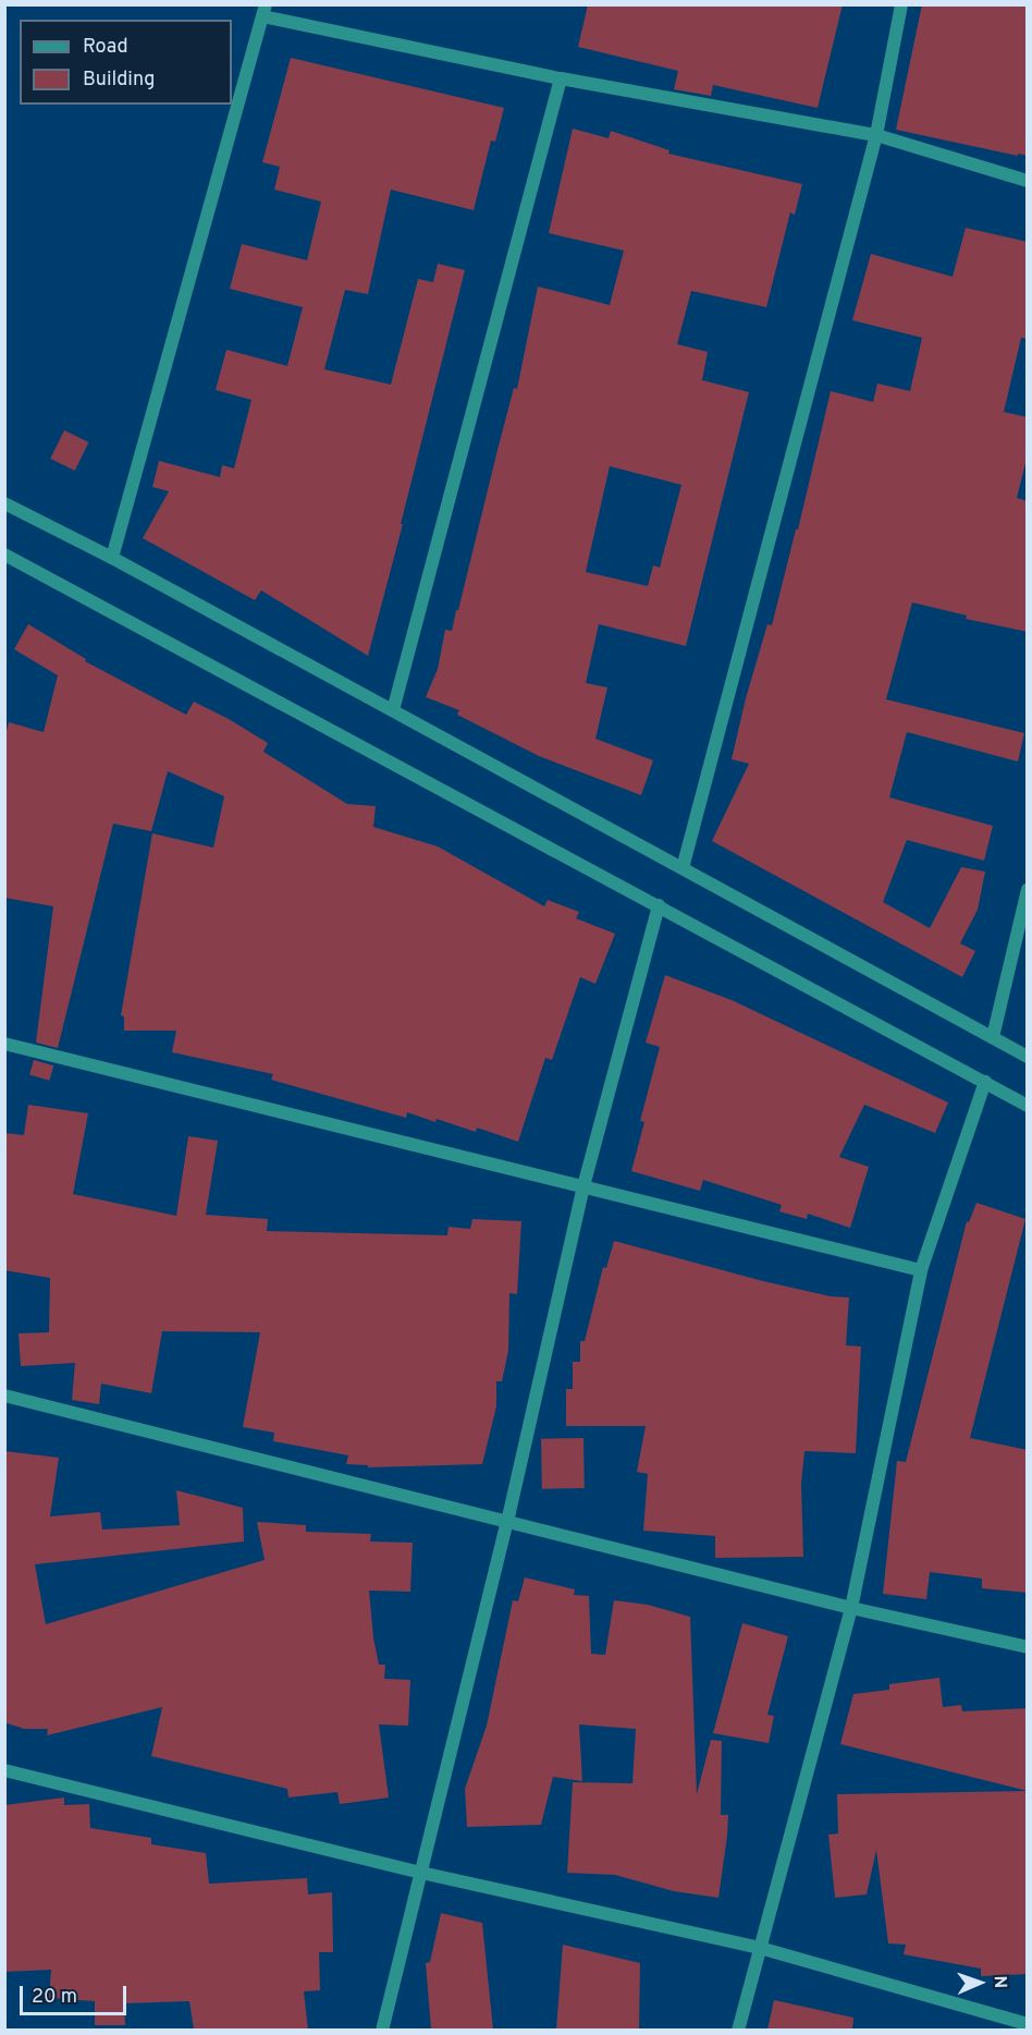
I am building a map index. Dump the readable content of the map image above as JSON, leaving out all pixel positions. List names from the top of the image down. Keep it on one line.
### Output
{"legend":["Road","Building"],"scale_bar":"20 m","north":"right"}
